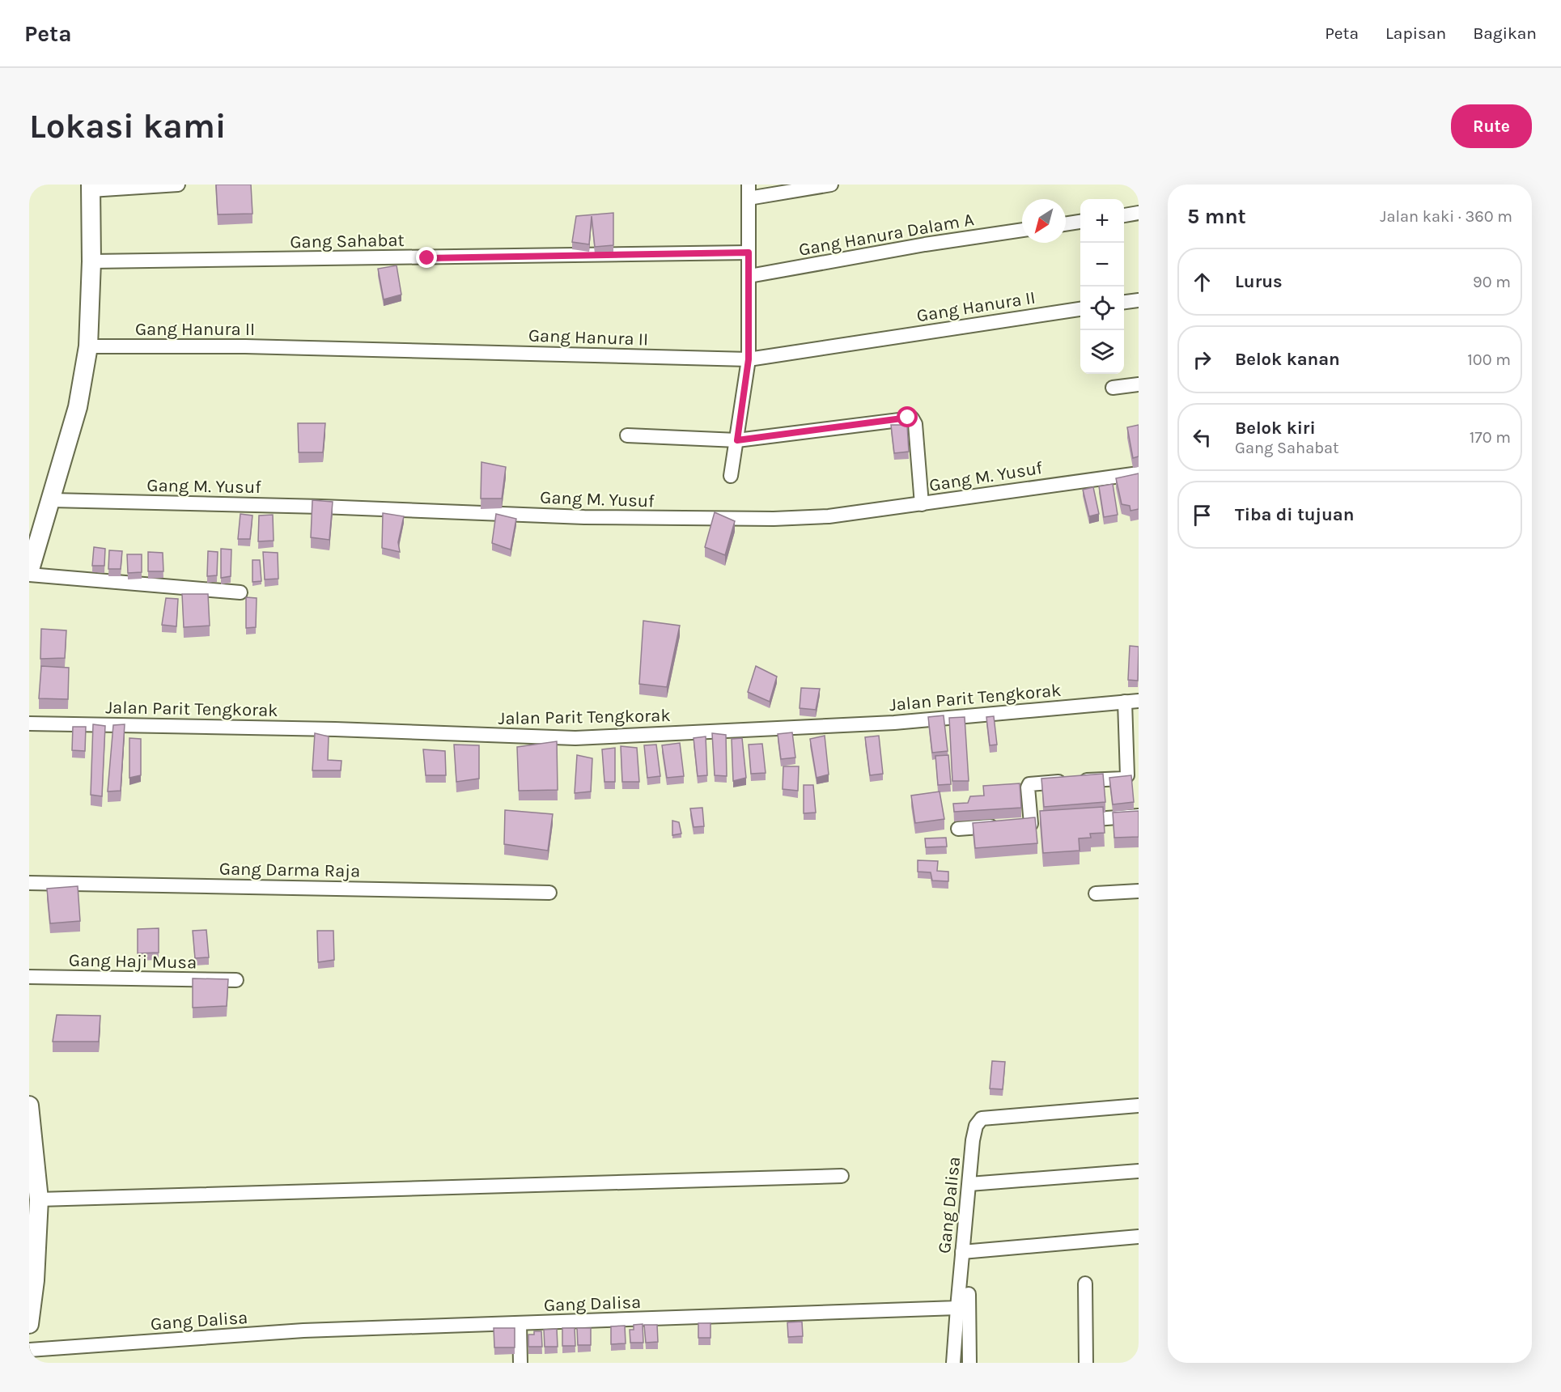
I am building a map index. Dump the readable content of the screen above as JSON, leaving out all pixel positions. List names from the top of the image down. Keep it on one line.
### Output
{"streets":{"street":["Gang Hanura Dalam A","Gang Sahabat","Gang Hanura II","Gang M. Yusuf","Jalan Parit Tengkorak","Gang Darma Raja","Gang Haji Musa","Gang Dalisa"]},"north":"bottom left","page":{"header":"Peta","nav":["Peta","Lapisan","Bagikan"],"buttons":"Rute","title":"Lokasi kami","heading":["5 mnt","Jalan kaki · 360 m"],"map_buttons":["+","−"],"list":[["Lurus","90 m"],["Belok kanan","100 m"],["Belok kiri","Gang Sahabat","170 m"],"Tiba di tujuan"]}}
